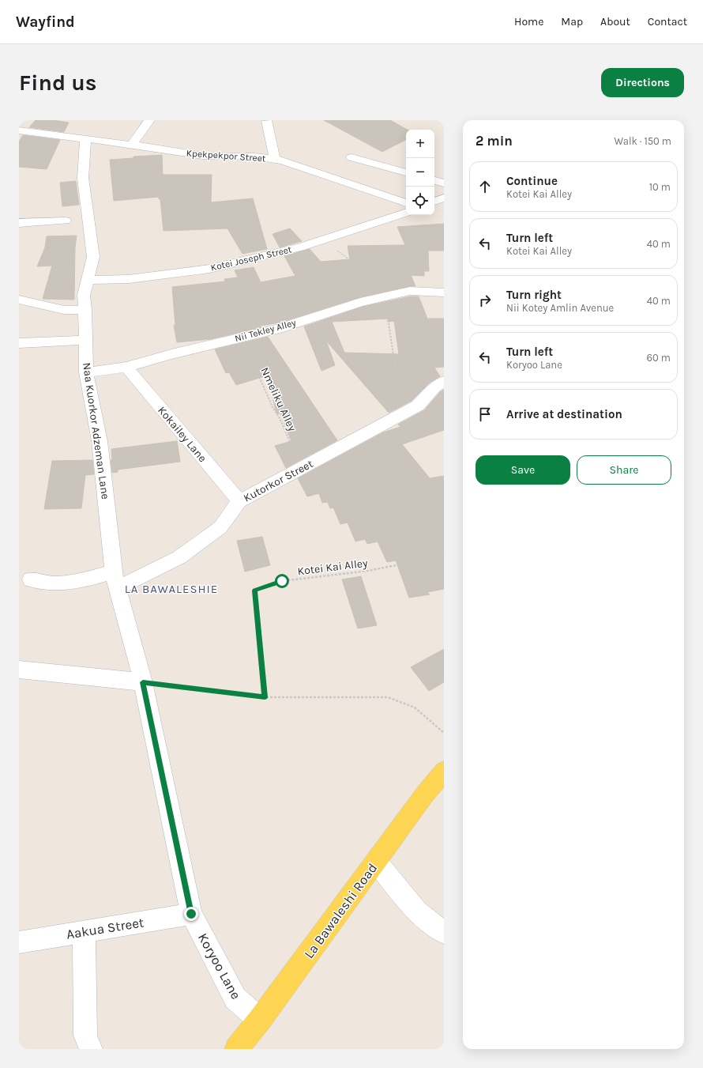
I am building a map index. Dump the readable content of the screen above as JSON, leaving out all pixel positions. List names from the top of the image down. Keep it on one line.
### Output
{"streets":{"main road":["La Bawaleshi Road"],"street":["Kpekpekpor Street","Kotei Joseph Street","Nii Tekley Alley","Naa Kuorkor Adzeman Lane","Kokailey Lane","Kutorkor Street","Aakua Street","Koryoo Lane"],"path":["Nmeliku Alley","Kotei Kai Alley"]},"crossings":[["Kpekpekpor Street","Naa Kuorkor Adzeman Lane"],["Kotei Joseph Street","Naa Kuorkor Adzeman Lane"],["Nii Tekley Alley","Nmeliku Alley"],["Nii Tekley Alley","Naa Kuorkor Adzeman Lane"],["Nii Tekley Alley","Kokailey Lane"],["Nmeliku Alley","Kutorkor Street"],["Naa Kuorkor Adzeman Lane","Kutorkor Street"],["Naa Kuorkor Adzeman Lane","Koryoo Lane"],["Kokailey Lane","Kutorkor Street"],["La Bawaleshi Road","Koryoo Lane"],["Aakua Street","Koryoo Lane"]],"districts":["LA BAWALESHIE"],"page":{"header":"Wayfind","nav":["Home","Map","About","Contact"],"buttons":["Directions",["Save","Share"]],"title":"Find us","heading":["2 min","Walk · 150 m"],"map_buttons":["+","−"],"list":[["Continue","Kotei Kai Alley","10 m"],["Turn left","Kotei Kai Alley","40 m"],["Turn right","Nii Kotey Amlin Avenue","40 m"],["Turn left","Koryoo Lane","60 m"],"Arrive at destination"]}}
